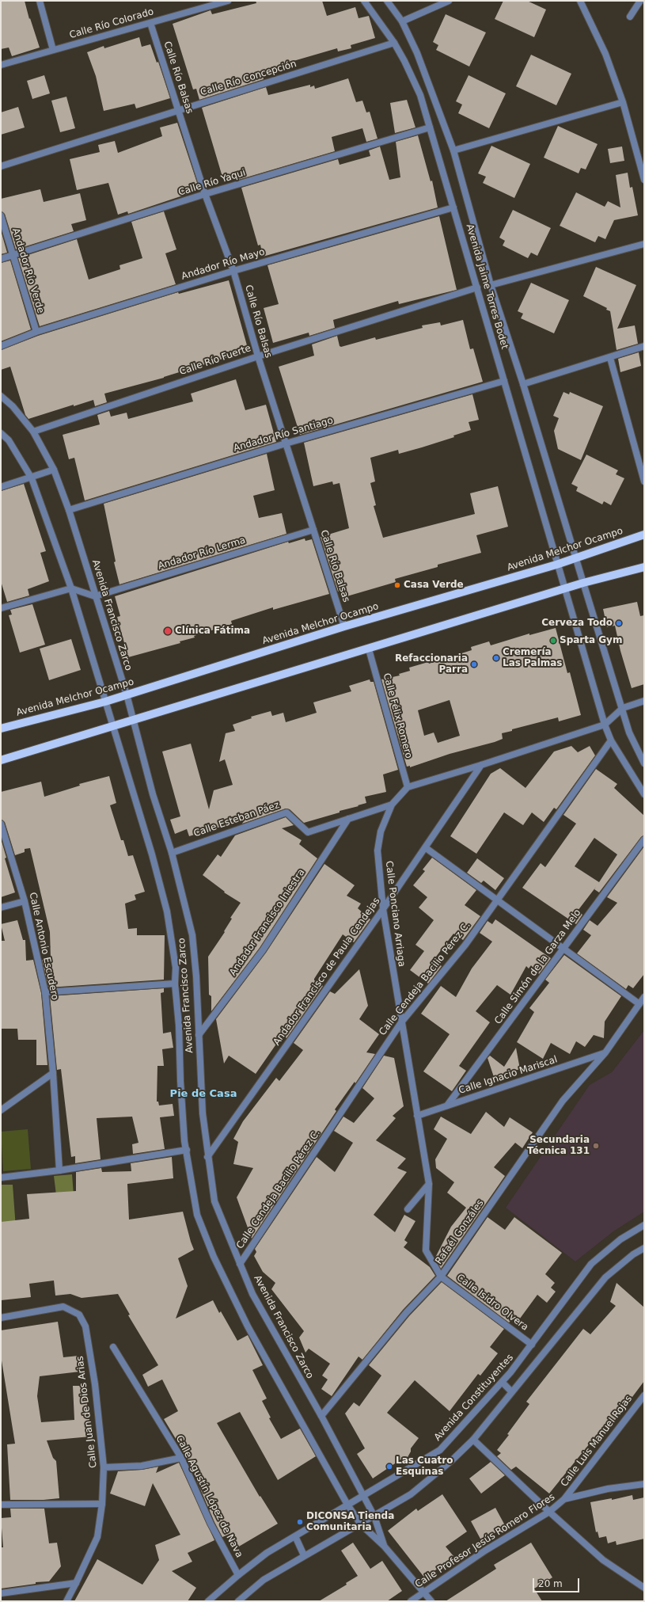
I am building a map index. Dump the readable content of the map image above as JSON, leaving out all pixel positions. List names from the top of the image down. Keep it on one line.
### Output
{"streets":{"main road":["Avenida Melchor Ocampo"],"street":["Calle Río Colorado","Calle Río Balsas","Calle Río Concepción","Calle Río Yaqui","Andador Río Mayo","Andador Río Verde","Avenida Jaime Torres Bodet","Calle Río Fuerte","Andador Río Santiago","Andador Río Lerma","Avenida Francisco Zarco","Calle Félix Romero","Calle Esteban Páez","Calle Ponciano Arriaga","Andador Francisco Iniestra","Calle Antonio Escudero","Calle Simón de la Garza Melo","Andador Francisco de Paula Cendejas","Calle Cendeja Bacilio Pérez C.","Calle Ignacio Mariscal","Rafaél Gonzáles","Calle Isidro Olvera","Avenida Constituyentes","Calle Juan de Dios Arias","Calle Luis Manuel Rojas","Calle Agustín López de Nava","Calle Profesor Jesús Romero Flores"]},"crossings":[["Calle Río Colorado","Calle Río Balsas"],["Calle Río Balsas","Calle Río Concepción"],["Calle Río Balsas","Calle Río Yaqui"],["Calle Río Balsas","Andador Río Mayo"],["Calle Río Balsas","Calle Río Fuerte"],["Calle Río Balsas","Andador Río Santiago"],["Calle Río Balsas","Avenida Melchor Ocampo"],["Calle Río Balsas","Andador Río Lerma"],["Calle Río Concepción","Avenida Jaime Torres Bodet"],["Calle Río Yaqui","Andador Río Verde"],["Calle Río Yaqui","Avenida Jaime Torres Bodet"],["Andador Río Mayo","Andador Río Verde"],["Andador Río Mayo","Avenida Jaime Torres Bodet"],["Avenida Jaime Torres Bodet","Calle Río Fuerte"],["Avenida Jaime Torres Bodet","Andador Río Santiago"],["Avenida Jaime Torres Bodet","Avenida Melchor Ocampo"],["Avenida Jaime Torres Bodet","Calle Cendeja Bacilio Pérez C."],["Calle Río Fuerte","Avenida Francisco Zarco"],["Andador Río Santiago","Avenida Francisco Zarco"],["Avenida Melchor Ocampo","Avenida Francisco Zarco"],["Andador Río Lerma","Avenida Francisco Zarco"],["Avenida Francisco Zarco","Calle Esteban Páez"],["Avenida Francisco Zarco","Andador Francisco Iniestra"],["Avenida Francisco Zarco","Andador Francisco de Paula Cendejas"],["Avenida Francisco Zarco","Calle Cendeja Bacilio Pérez C."],["Avenida Francisco Zarco","Rafaél Gonzáles"],["Avenida Francisco Zarco","Avenida Constituyentes"],["Calle Félix Romero","Calle Ponciano Arriaga"],["Calle Esteban Páez","Calle Ponciano Arriaga"],["Calle Esteban Páez","Andador Francisco Iniestra"],["Calle Ponciano Arriaga","Andador Francisco de Paula Cendejas"],["Calle Ponciano Arriaga","Calle Cendeja Bacilio Pérez C."],["Calle Ponciano Arriaga","Calle Ignacio Mariscal"],["Calle Ponciano Arriaga","Rafaél Gonzáles"],["Calle Ponciano Arriaga","Calle Isidro Olvera"],["Calle Simón de la Garza Melo","Calle Ignacio Mariscal"],["Calle Ignacio Mariscal","Rafaél Gonzáles"],["Rafaél Gonzáles","Calle Isidro Olvera"],["Calle Isidro Olvera","Avenida Constituyentes"],["Avenida Constituyentes","Calle Agustín López de Nava"],["Calle Luis Manuel Rojas","Calle Profesor Jesús Romero Flores"]],"districts":["Pie de Casa"],"places":["Casa Verde","Cerveza Todo","Clínica Fátima","Sparta Gym","Cremería Las Palmas","Refaccionaria Parra","Secundaria Técnica 131","Las Cuatro Esquinas","DICONSA Tienda Comunitaria"],"scale_bar":"20 m"}
